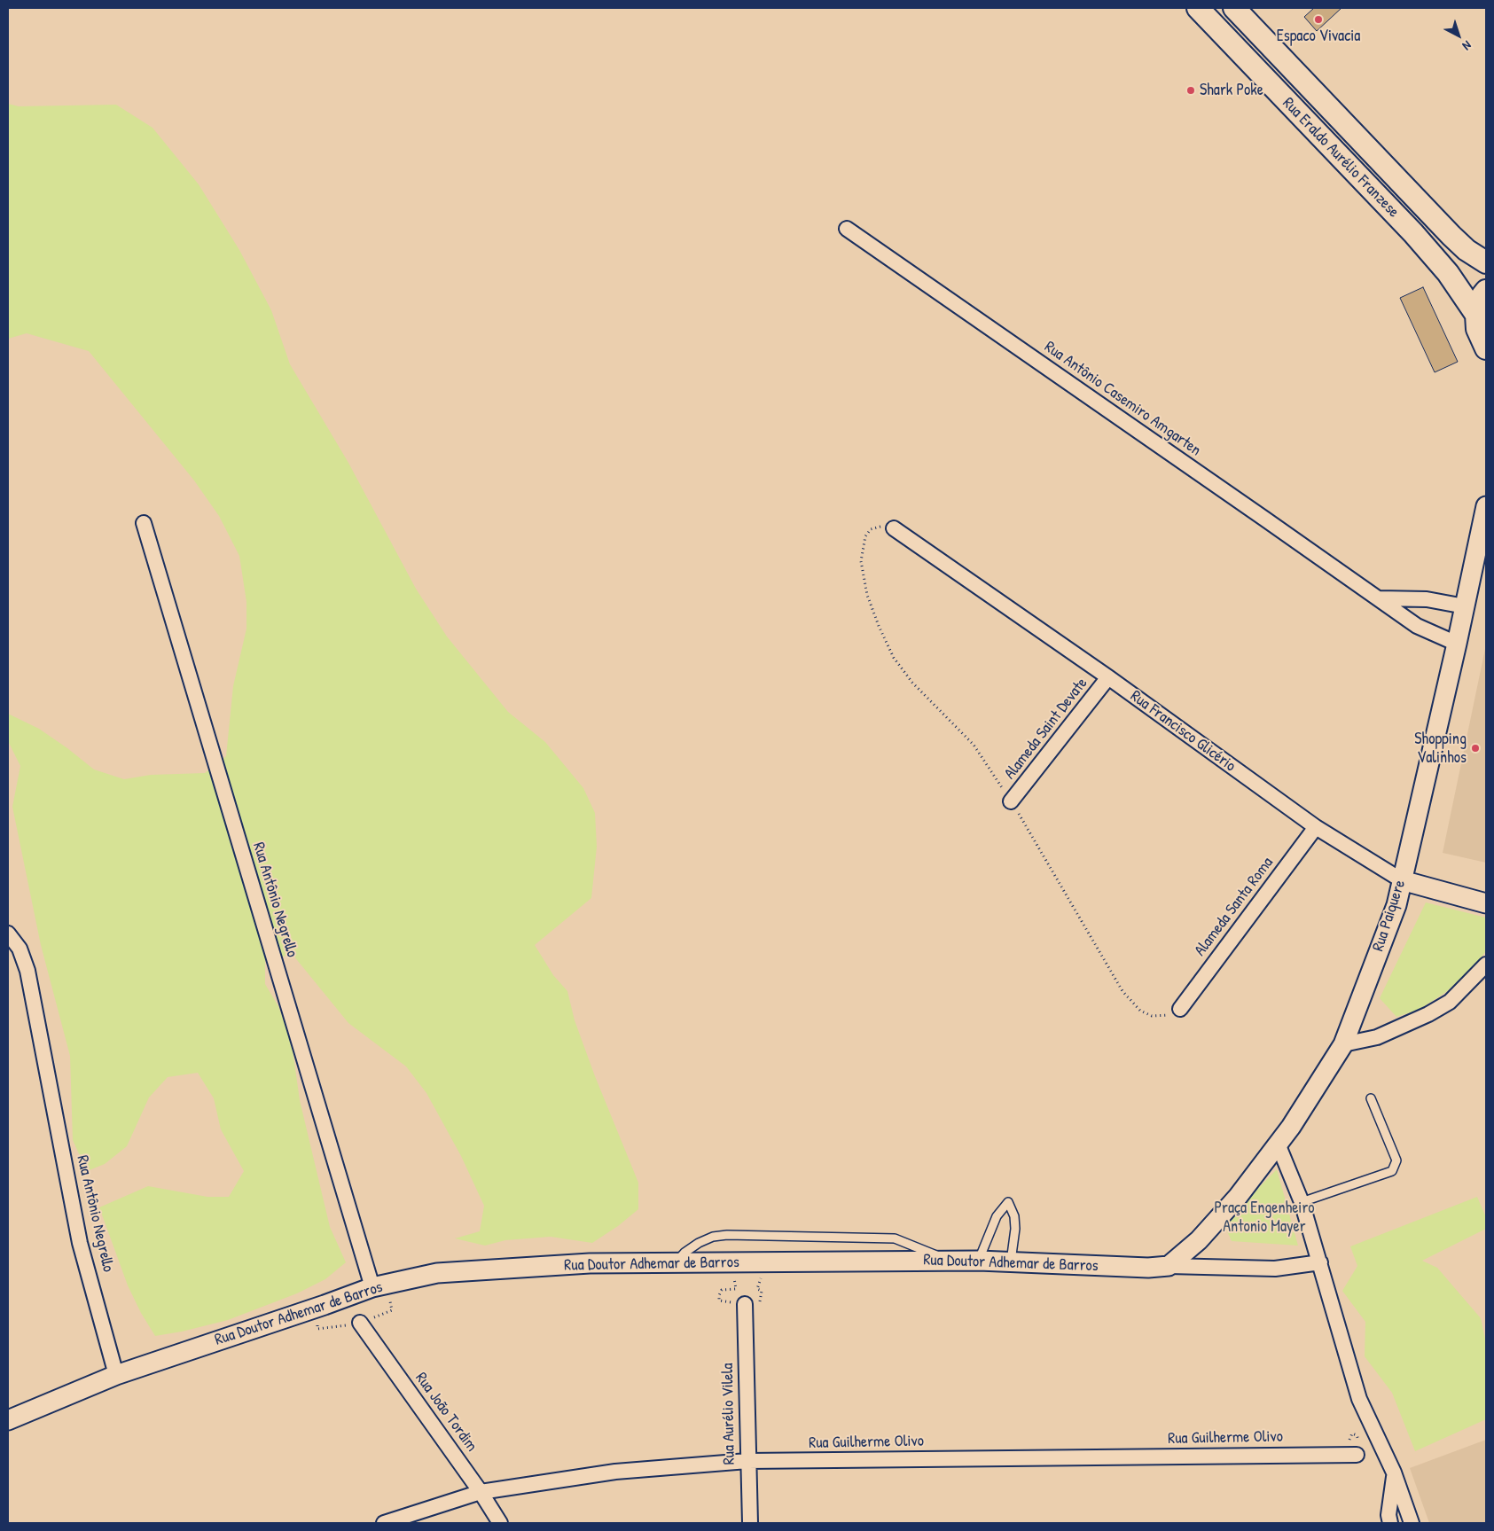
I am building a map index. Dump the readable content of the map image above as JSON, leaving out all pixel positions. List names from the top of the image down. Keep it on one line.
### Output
{"streets":{"main road":["Rua Eraldo Aurélio Franzese"],"street":["Rua Antônio Casemiro Amgarten","Alameda Saint Devate","Rua Francisco Glicério","Rua Antônio Negrello","Alameda Santa Roma","Rua Paiquere","Rua Doutor Adhemar de Barros","Rua João Tordim","Rua Aurélio Vilela","Rua Guilherme Olivo"]},"crossings":[["Rua Antônio Casemiro Amgarten","Rua Paiquere"],["Alameda Saint Devate","Rua Francisco Glicério"],["Rua Francisco Glicério","Alameda Santa Roma"],["Rua Francisco Glicério","Rua Paiquere"],["Rua Antônio Negrello","Rua Doutor Adhemar de Barros"],["Rua Paiquere","Rua Doutor Adhemar de Barros"],["Rua João Tordim","Rua Guilherme Olivo"],["Rua Aurélio Vilela","Rua Guilherme Olivo"]],"parks":["Praça Engenheiro Antonio Mayer"],"places":["Espaco Vivacia","Shark Poke","Shopping Valinhos"],"north":"bottom right"}
